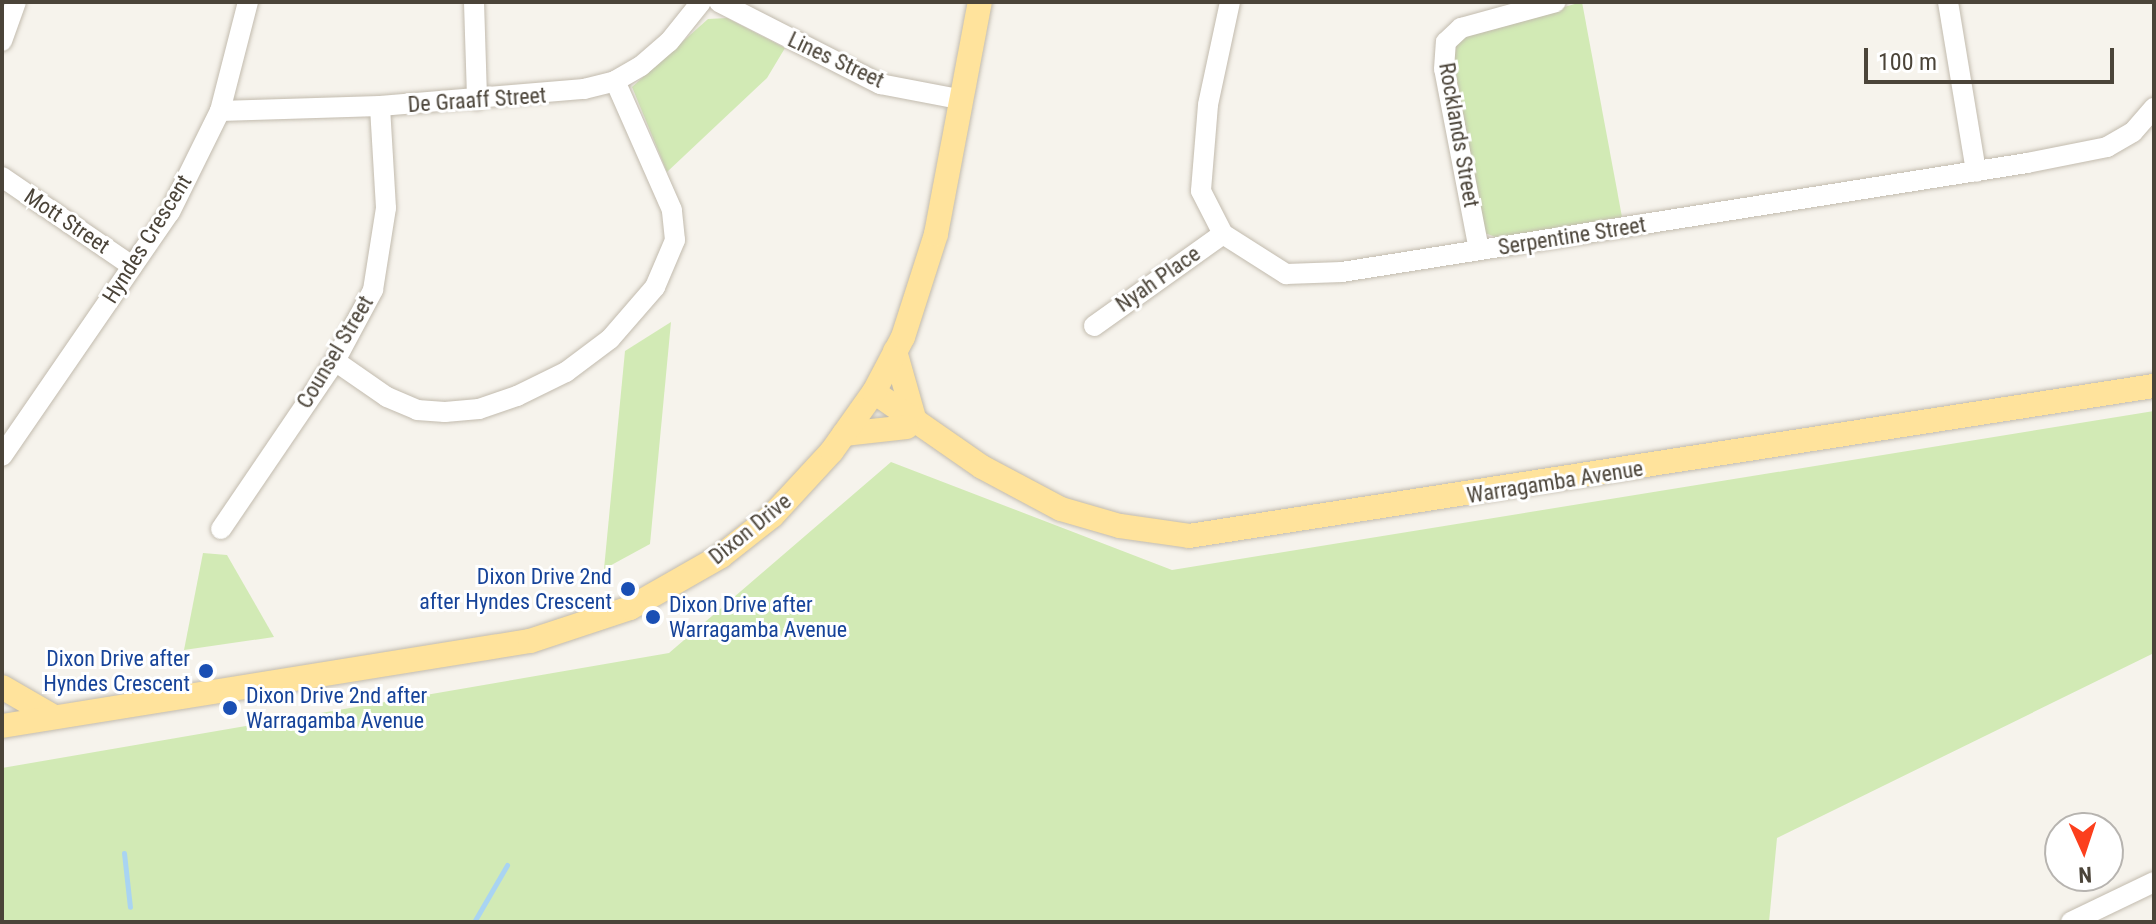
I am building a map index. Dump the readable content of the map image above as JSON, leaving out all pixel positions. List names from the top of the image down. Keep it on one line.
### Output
{"streets":{"main road":["Warragamba Avenue","Dixon Drive"],"street":["Lines Street","De Graaff Street","Rocklands Street","Mott Street","Serpentine Street","Hyndes Crescent","Nyah Place","Counsel Street"]},"crossings":[["Lines Street","Dixon Drive"],["De Graaff Street","Hyndes Crescent"],["De Graaff Street","Counsel Street"],["Rocklands Street","Serpentine Street"],["Mott Street","Hyndes Crescent"],["Serpentine Street","Nyah Place"],["Warragamba Avenue","Dixon Drive"]],"places":["Dixon Drive 2nd after Hyndes Crescent","Dixon Drive after Warragamba Avenue","Dixon Drive after Hyndes Crescent","Dixon Drive 2nd after Warragamba Avenue"],"scale_bar":"100 m","north":"bottom"}
